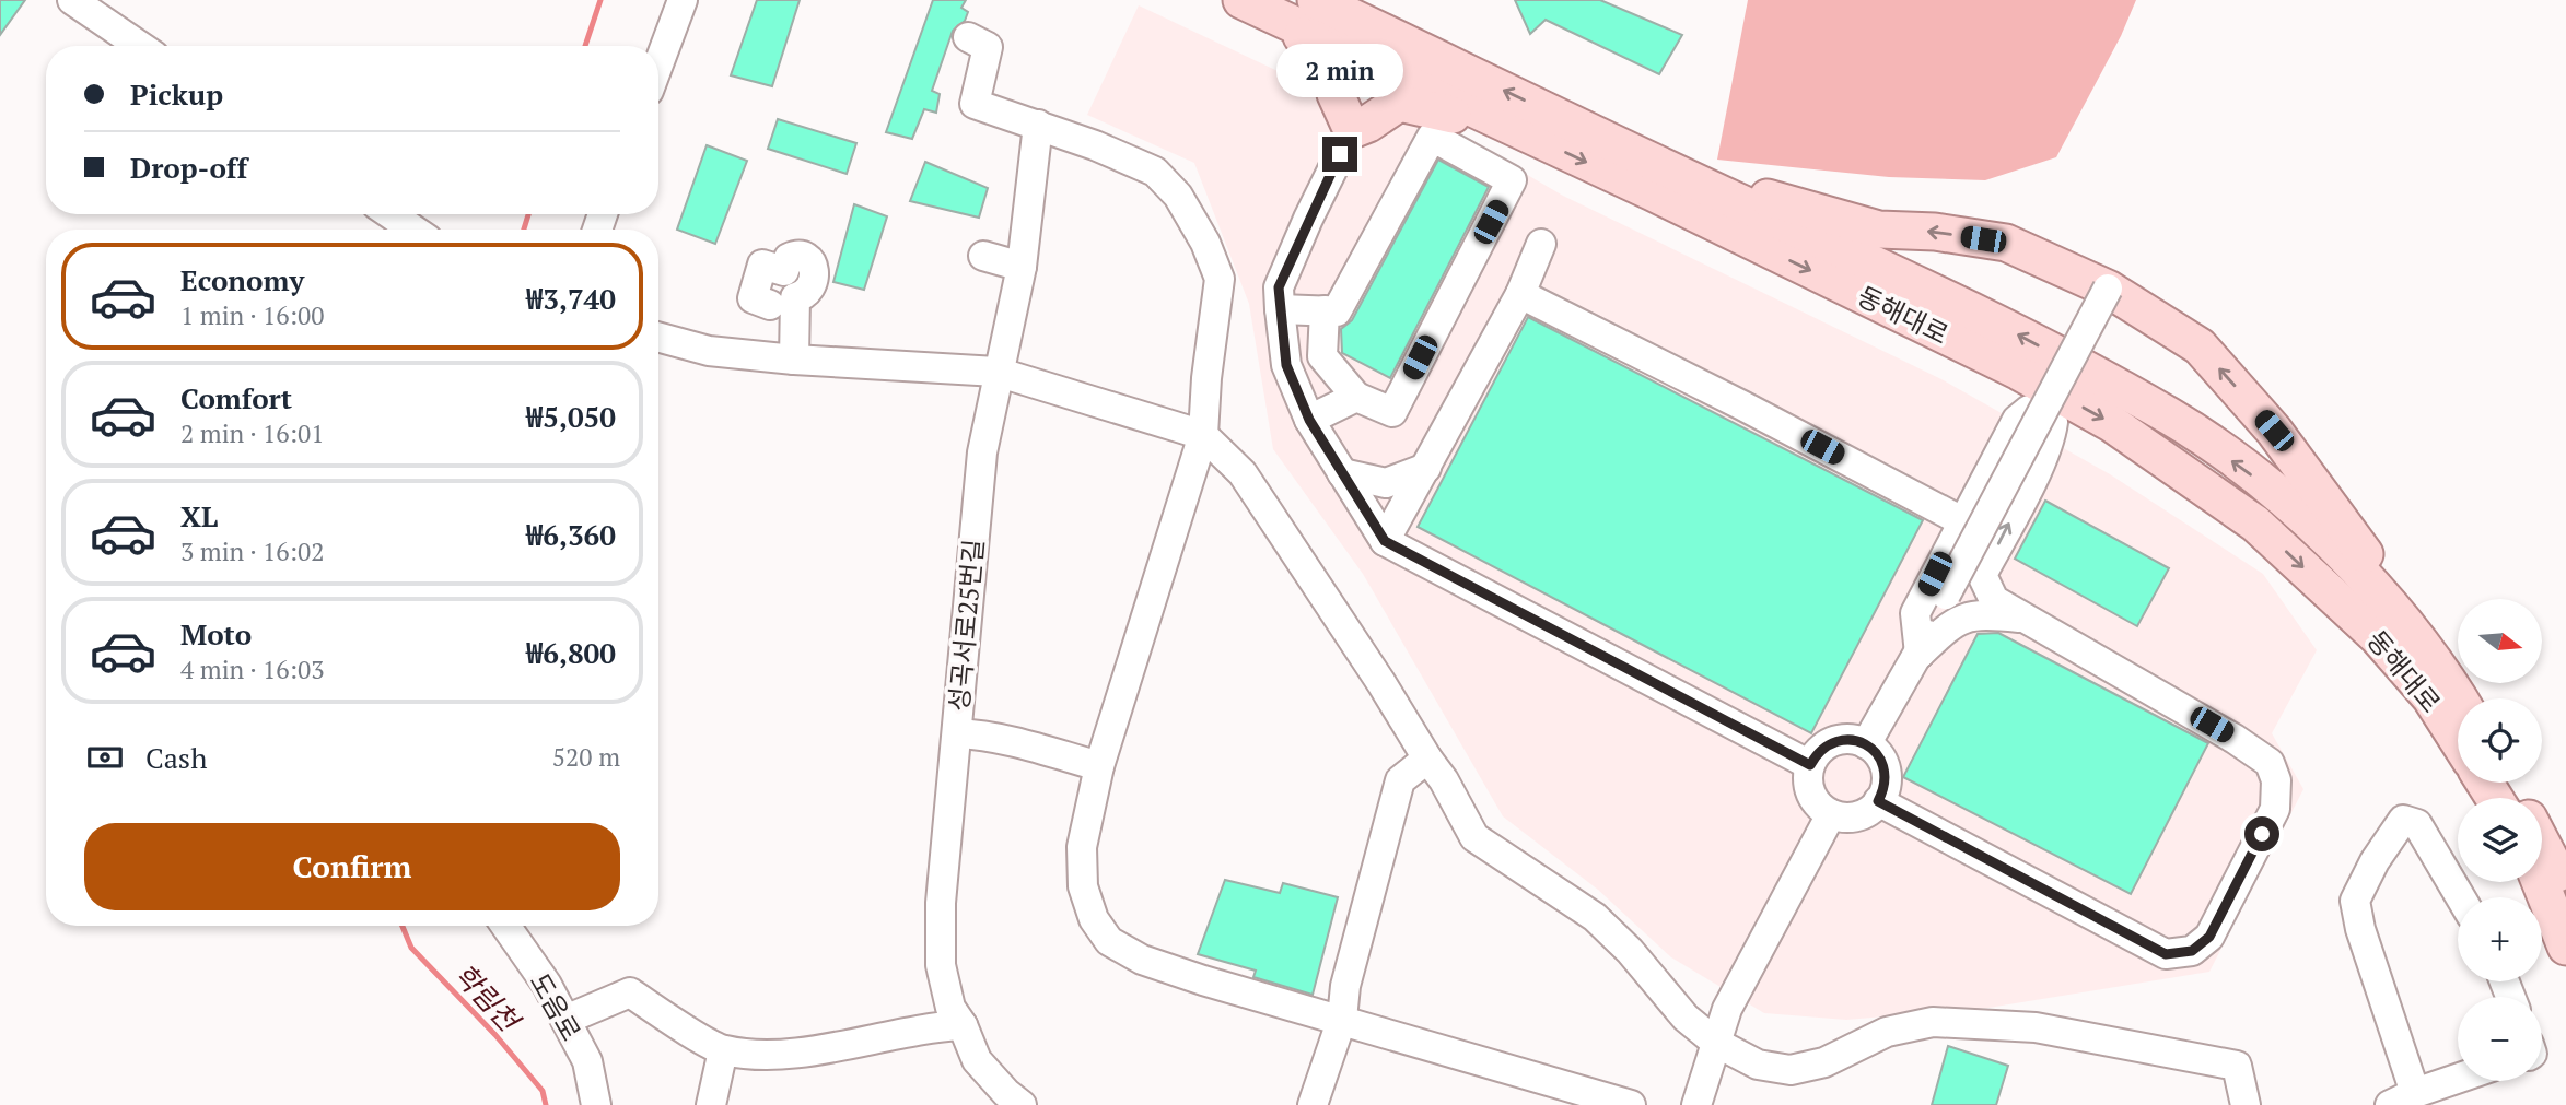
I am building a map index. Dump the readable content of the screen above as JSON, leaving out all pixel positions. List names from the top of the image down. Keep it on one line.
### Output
{"streets":{"main road":["동해대로"],"street":["성곡서로25번길","도음로"]},"water":["학림천"],"north":"right","page":{"bubble":"2 min","banner":["Pickup","Drop-off"],"list":[{"name":"Economy","note":"1 min · 16:00","value":"₩3,740"},{"name":"Comfort","note":"2 min · 16:01","value":"₩5,050"},{"name":"XL","note":"3 min · 16:02","value":"₩6,360"},{"name":"Moto","note":"4 min · 16:03","value":"₩6,800"}],"map_buttons":["+","−"],"pay":["Cash","520 m"],"buttons":"Confirm"}}
